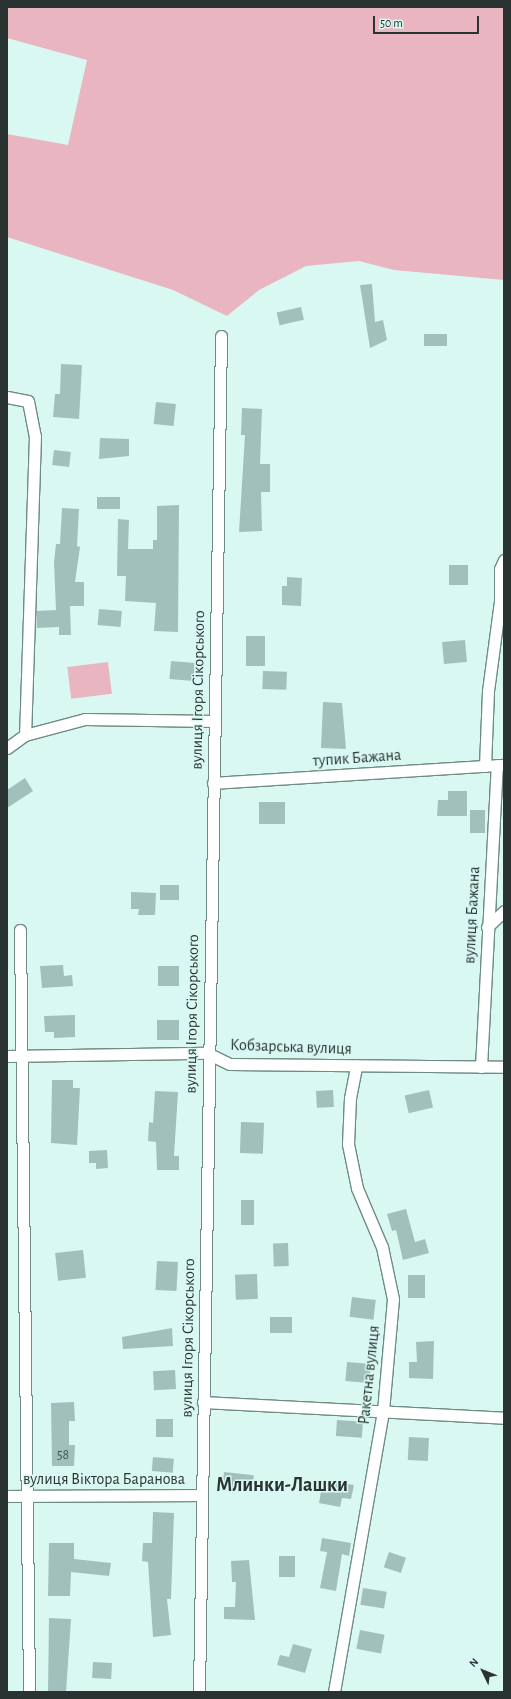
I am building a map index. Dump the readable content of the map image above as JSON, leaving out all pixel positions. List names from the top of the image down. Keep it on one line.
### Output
{"streets":{"street":["вулиця Ігоря Сікорського","тупик Бажана","вулиця Бажана","Кобзарська вулиця","Ракетна вулиця","вулиця Віктора Баранова"]},"crossings":[["вулиця Ігоря Сікорського","тупик Бажана"],["вулиця Ігоря Сікорського","Кобзарська вулиця"],["вулиця Ігоря Сікорського","вулиця Віктора Баранова"],["тупик Бажана","вулиця Бажана"],["вулиця Бажана","Кобзарська вулиця"],["Кобзарська вулиця","Ракетна вулиця"]],"districts":["Млинки-Лашки"],"house_numbers":["58"],"scale_bar":"50 m","north":"top left"}
